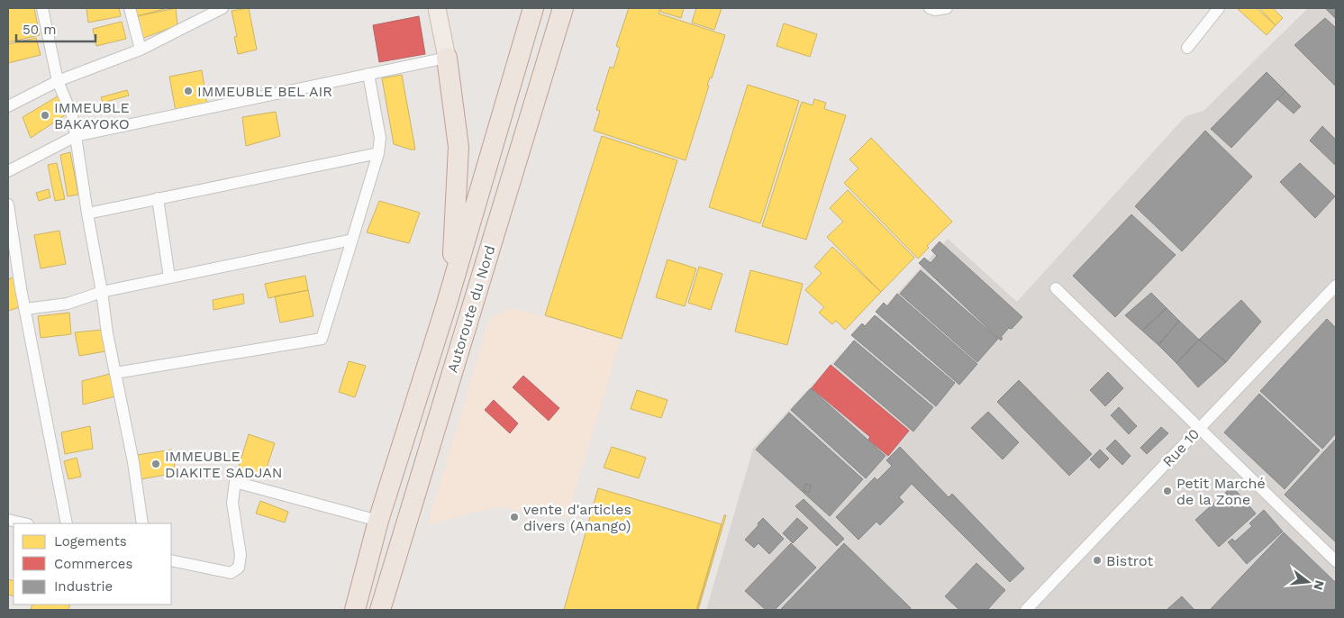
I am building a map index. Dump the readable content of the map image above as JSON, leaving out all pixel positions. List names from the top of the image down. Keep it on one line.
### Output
{"streets":{"highway":["Autoroute du Nord"],"street":["Rue 10"]},"places":["IMMEUBLE BEL AIR","IMMEUBLE BAKAYOKO","IMMEUBLE DIAKITE SADJAN","Petit Marché de la Zone","vente d'articles divers (Anango)","Bistrot"],"legend":["Logements","Commerces","Industrie"],"scale_bar":"50 m","north":"right"}
